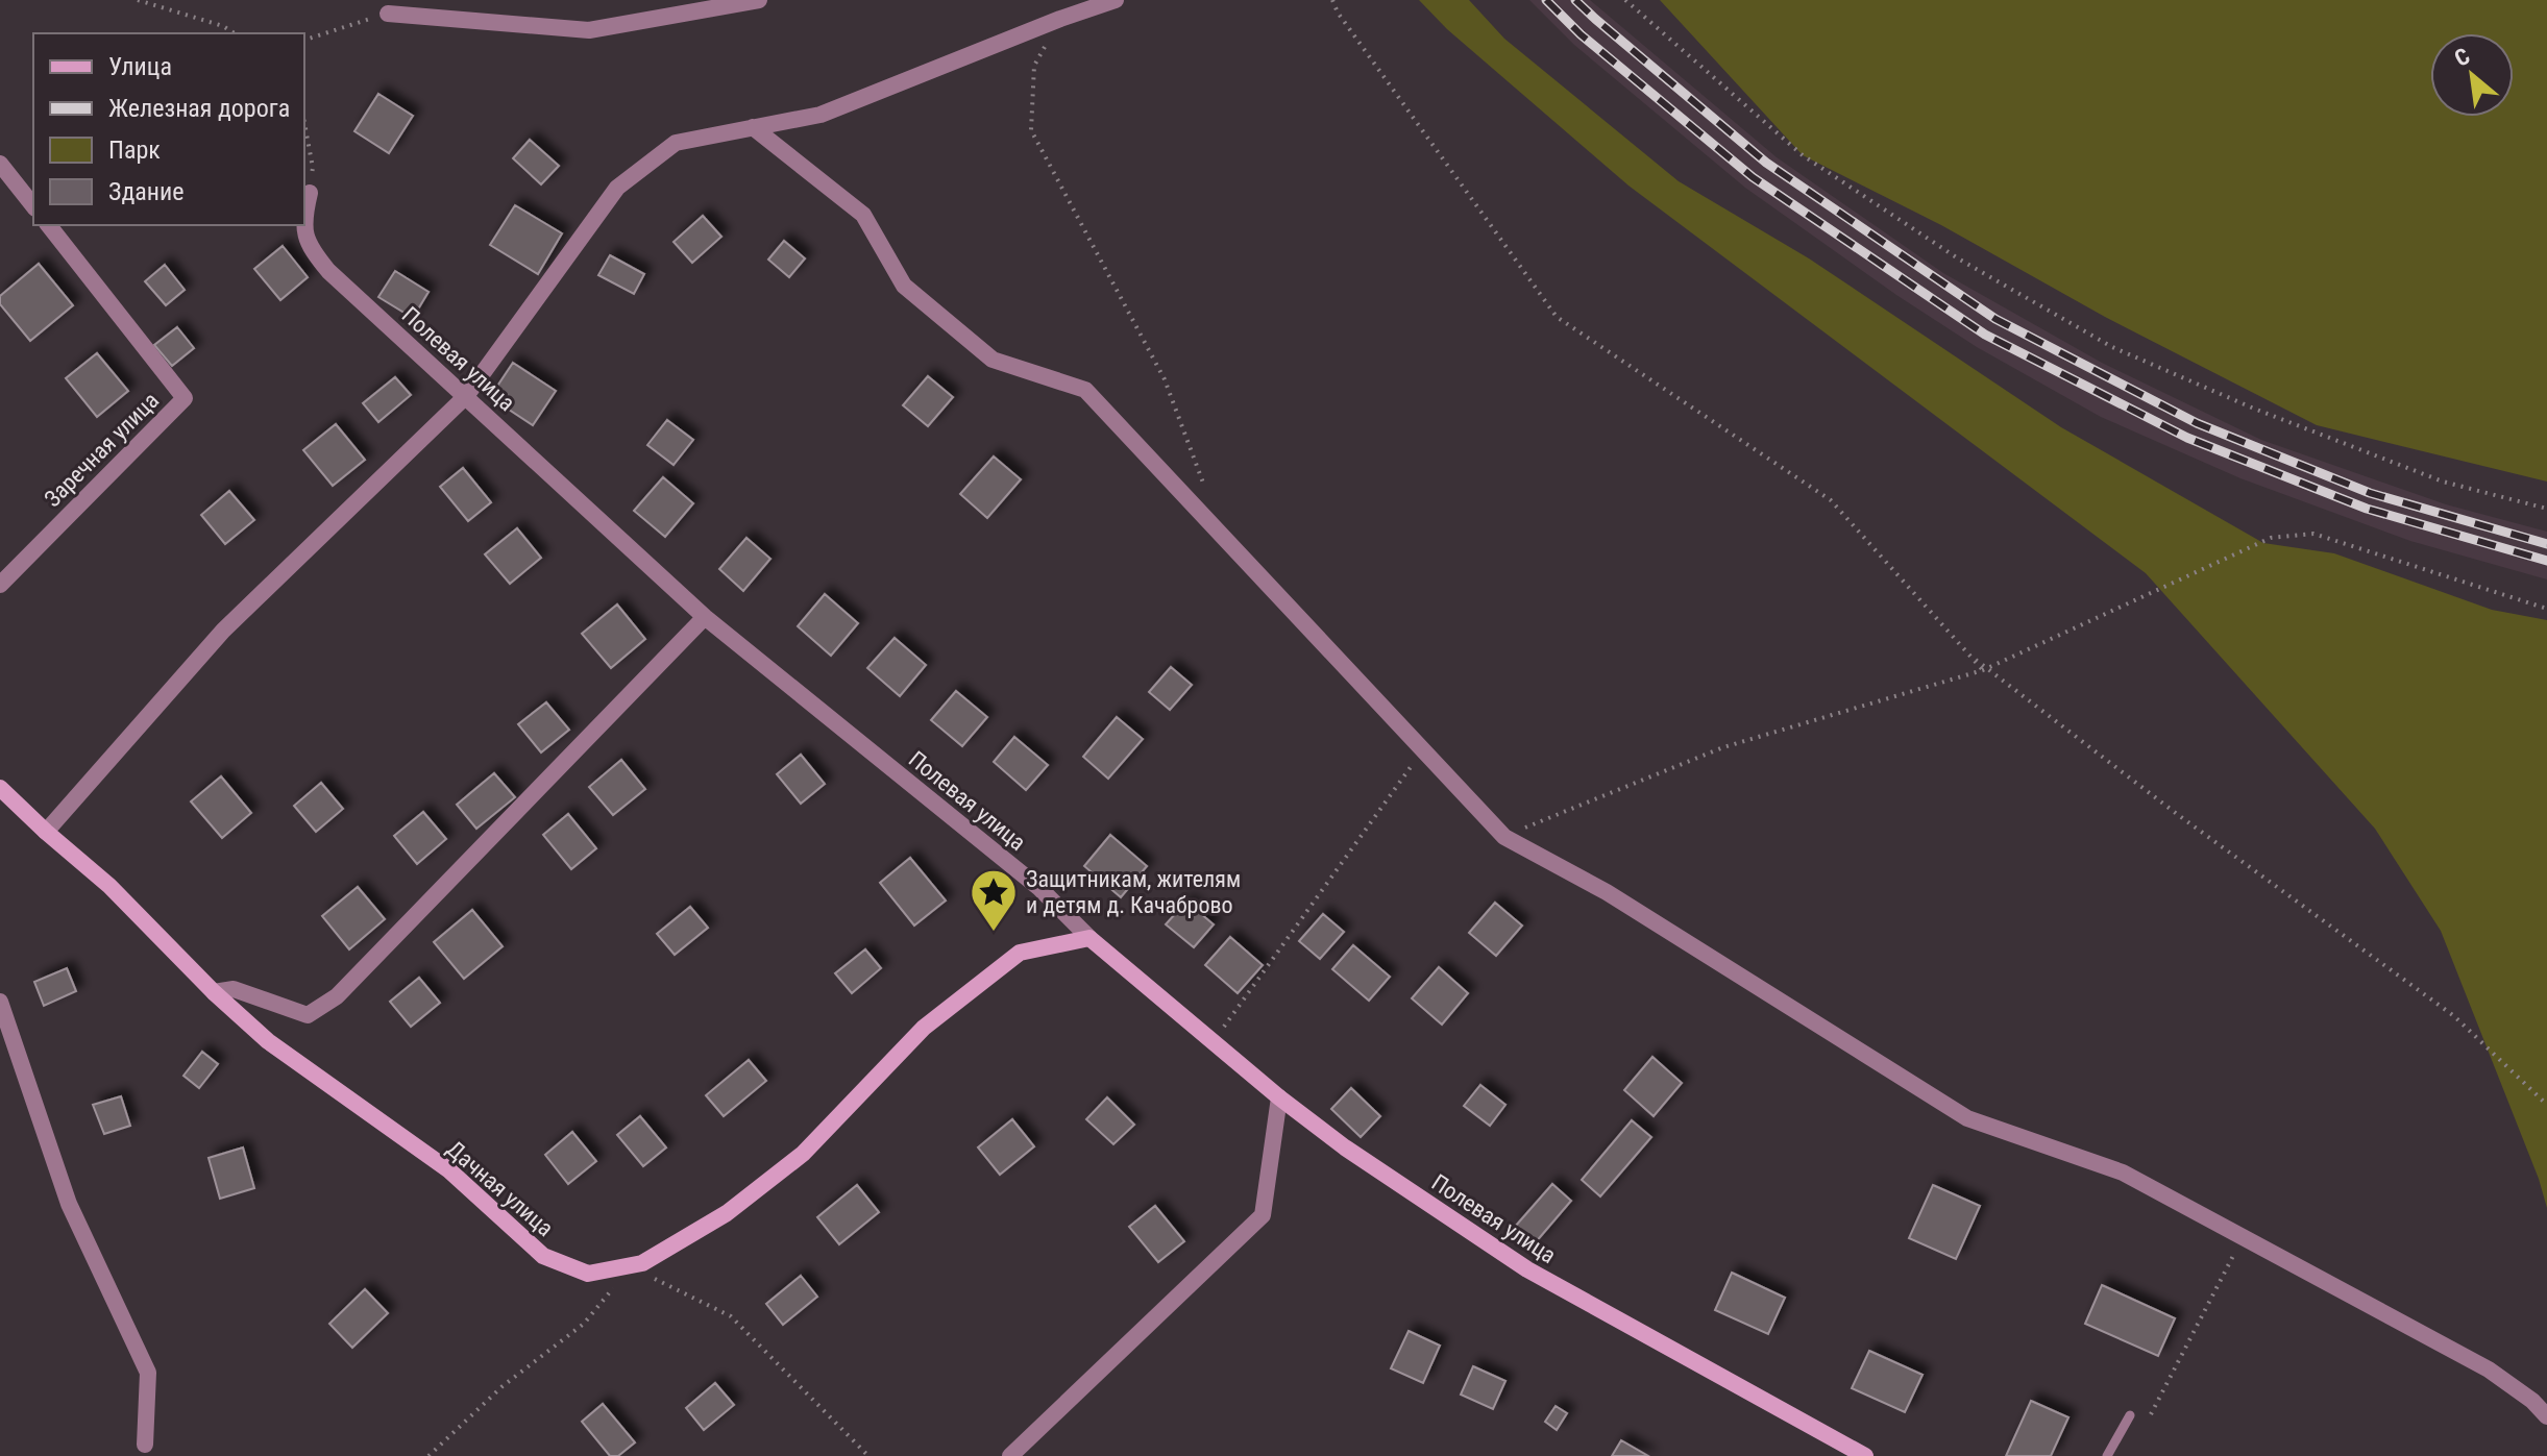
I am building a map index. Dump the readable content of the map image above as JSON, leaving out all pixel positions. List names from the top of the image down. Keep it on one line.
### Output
{"streets":{"street":["Полевая улица","Заречная улица","Дачная улица"]},"crossings":[["Полевая улица","Дачная улица"]],"places":{"place":["Защитникам, жителям и детям д. Качаброво"]},"legend":["Улица","Железная дорога","Парк","Здание"],"north":"top left"}
